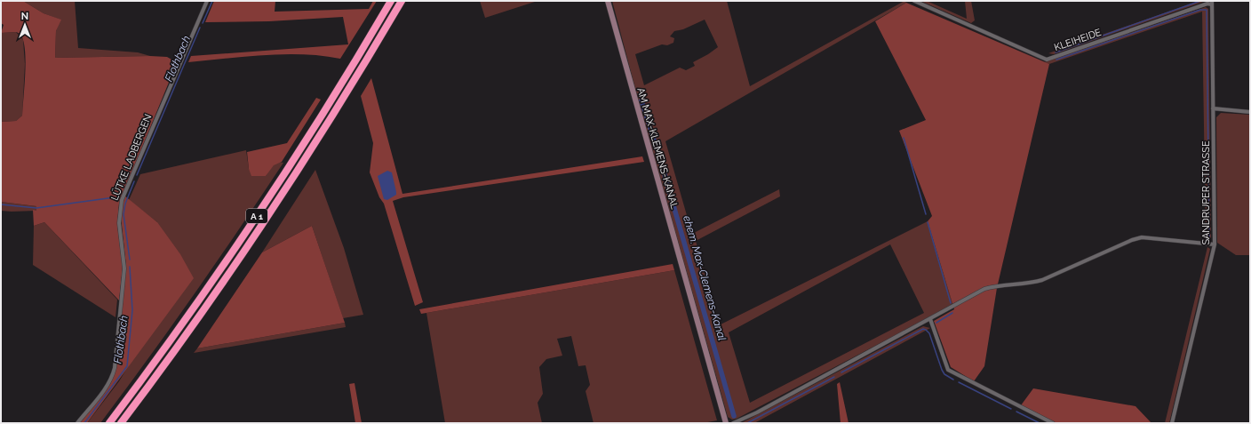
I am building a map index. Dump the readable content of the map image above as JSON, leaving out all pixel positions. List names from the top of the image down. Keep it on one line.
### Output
{"streets":{"highway":["A 1"],"main road":["AM MAX-KLEMENS-KANAL"],"street":["KLEIHEIDE","LÜTKE LADBERGEN","SANDRUPER STRASSE"]},"crossings":[["KLEIHEIDE","SANDRUPER STRASSE"]],"water":["Flothbach","ehem. Max-Clemens-Kanal"],"north":"top"}
